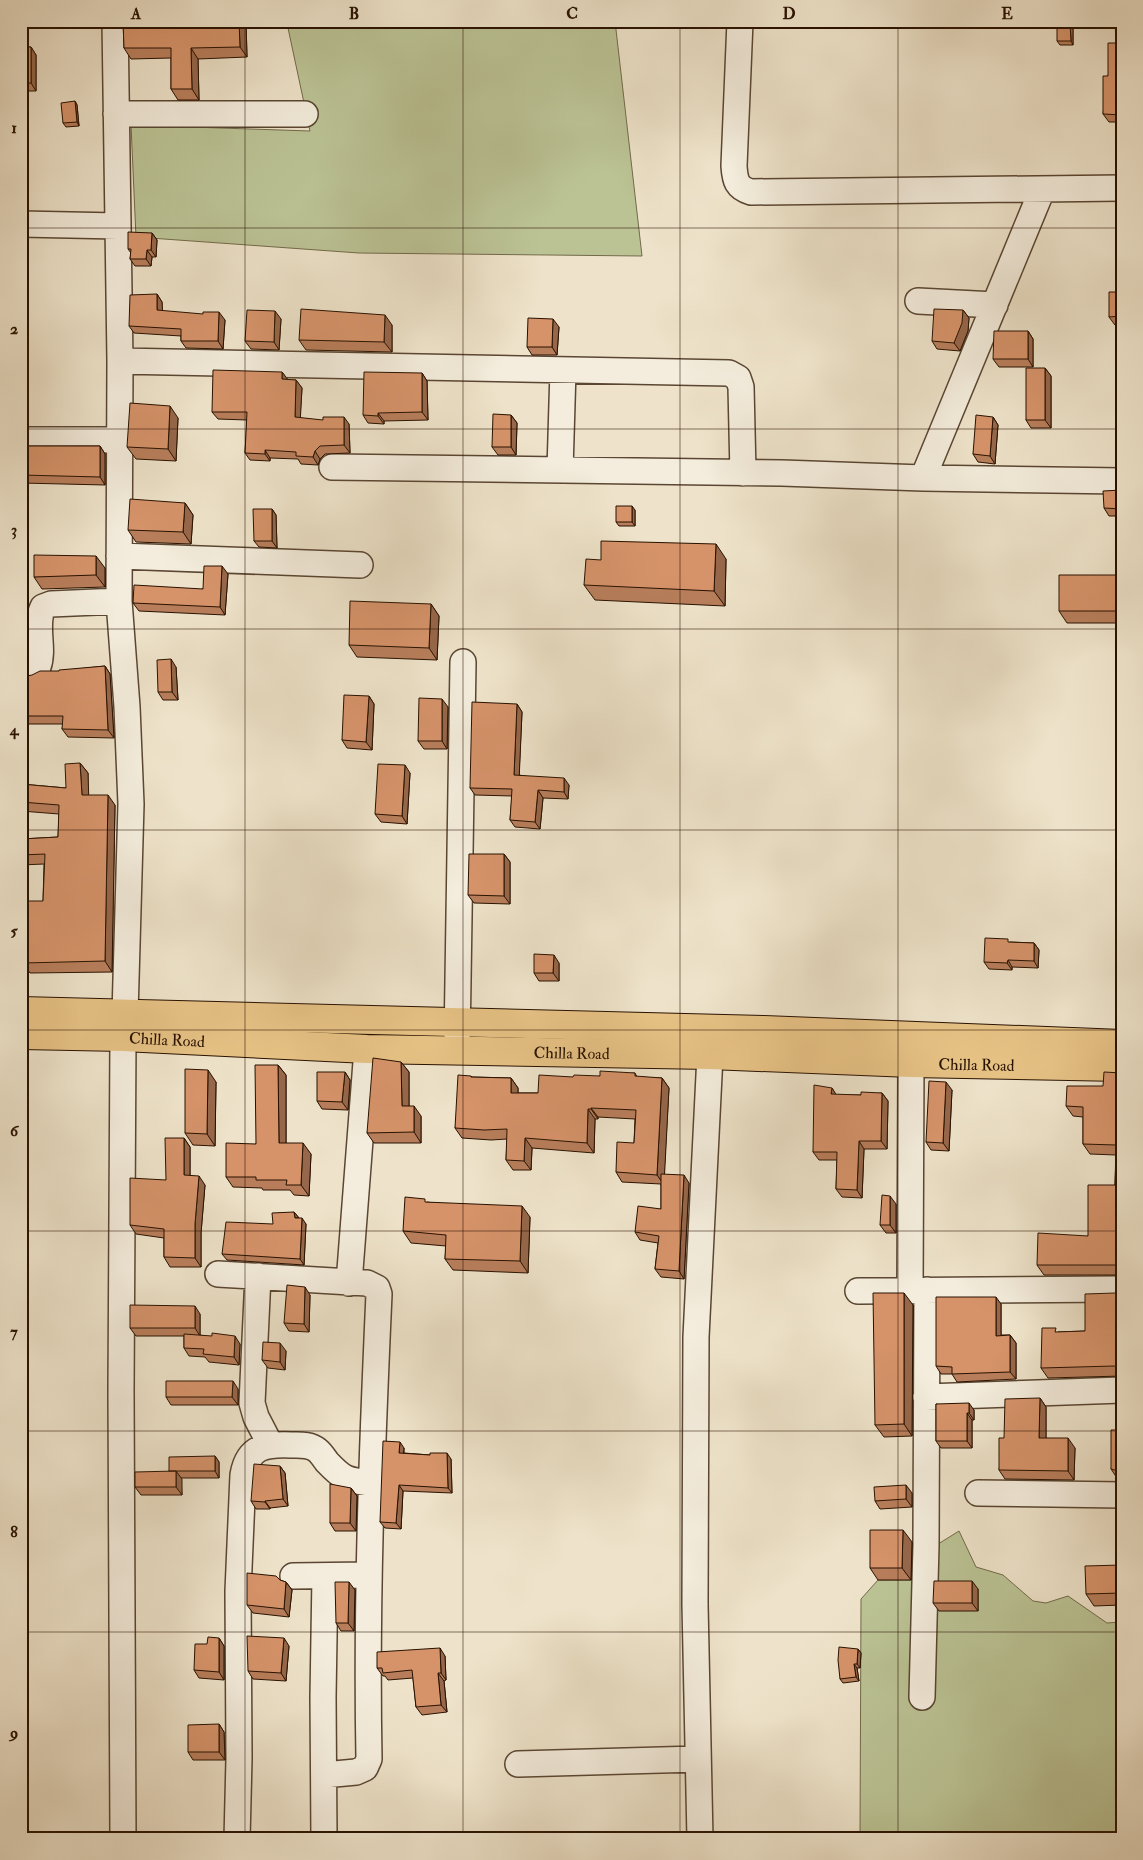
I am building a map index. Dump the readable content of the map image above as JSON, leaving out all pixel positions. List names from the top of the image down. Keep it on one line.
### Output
{"streets":{"main road":["Chilla Road"]},"grid":{"columns":["A","B","C","D","E"],"rows":["1","2","3","4","5","6","7","8","9"]}}
